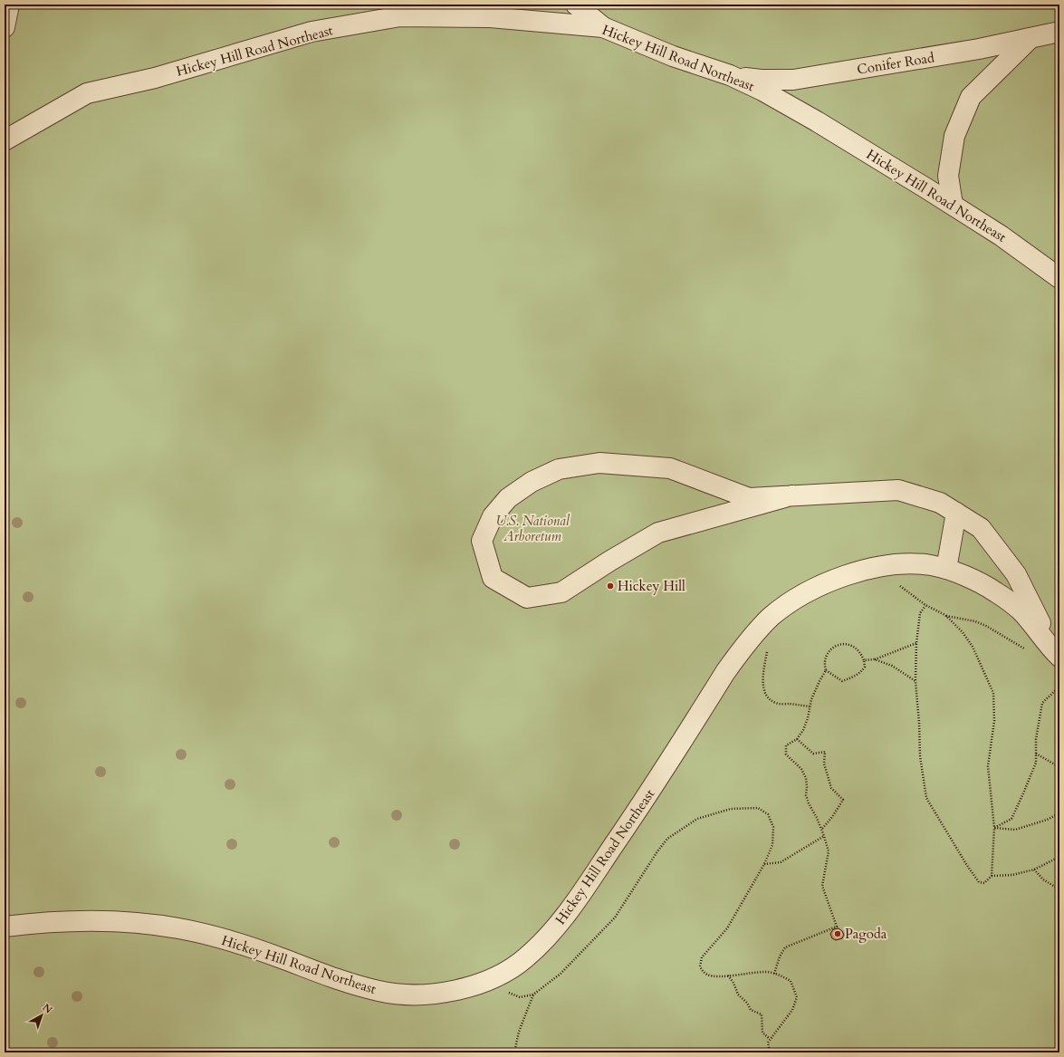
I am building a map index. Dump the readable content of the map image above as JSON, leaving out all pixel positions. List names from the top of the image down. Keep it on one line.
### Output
{"streets":{"street":["Hickey Hill Road Northeast","Conifer Road"]},"crossings":[["Hickey Hill Road Northeast","Conifer Road"]],"parks":["U.S. National Arboretum"],"places":["Hickey Hill","Pagoda"],"north":"top right"}
